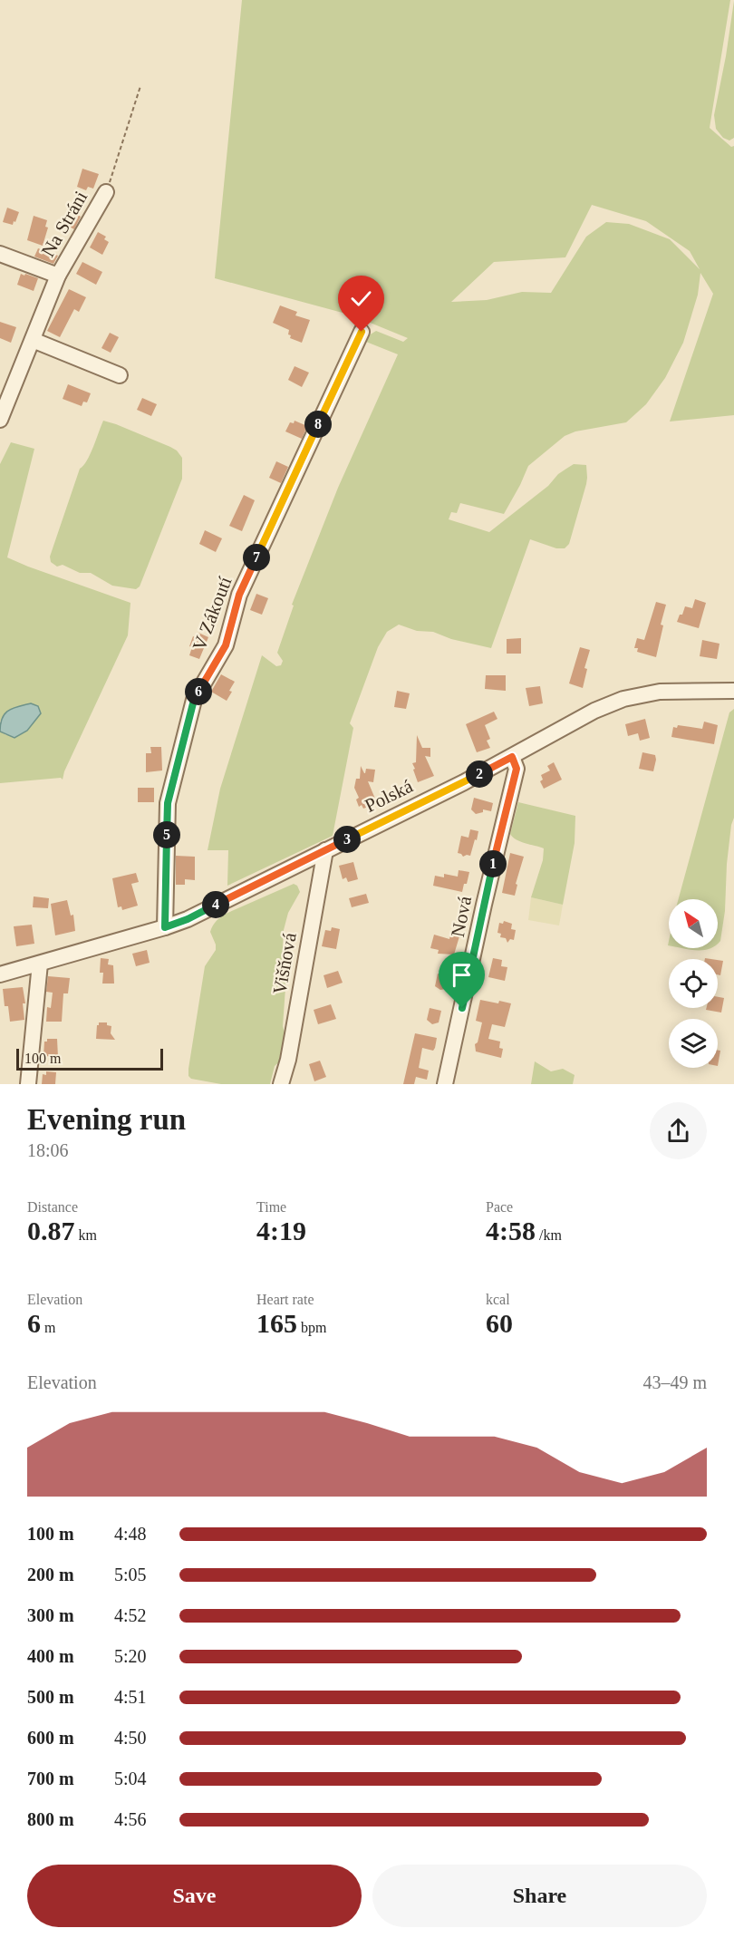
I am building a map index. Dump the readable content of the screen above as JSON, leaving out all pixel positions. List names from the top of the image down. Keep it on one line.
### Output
{"streets":{"street":["Na Stráni","V Zákoutí","Polská","Nová","Višňová"]},"crossings":[["V Zákoutí","Polská"],["Polská","Nová"],["Polská","Višňová"]],"scale_bar":"100 m","north":"top left","page":{"pins":["8","7","6","2","5","3","1","4"],"scale":"100 m","heading":["Evening run","18:06"],"stats":[["Distance","0.87 km"],["Time","4:19"],["Pace","4:58 /km"],["Elevation","6 m"],["Heart rate","165 bpm"],["kcal","60"]],"chart":["Elevation","43–49 m"],"list":[{"name":"100 m","note":"4:48"},{"name":"200 m","note":"5:05"},{"name":"300 m","note":"4:52"},{"name":"400 m","note":"5:20"},{"name":"500 m","note":"4:51"},{"name":"600 m","note":"4:50"},{"name":"700 m","note":"5:04"},{"name":"800 m","note":"4:56"}],"buttons":["Save","Share"]}}
